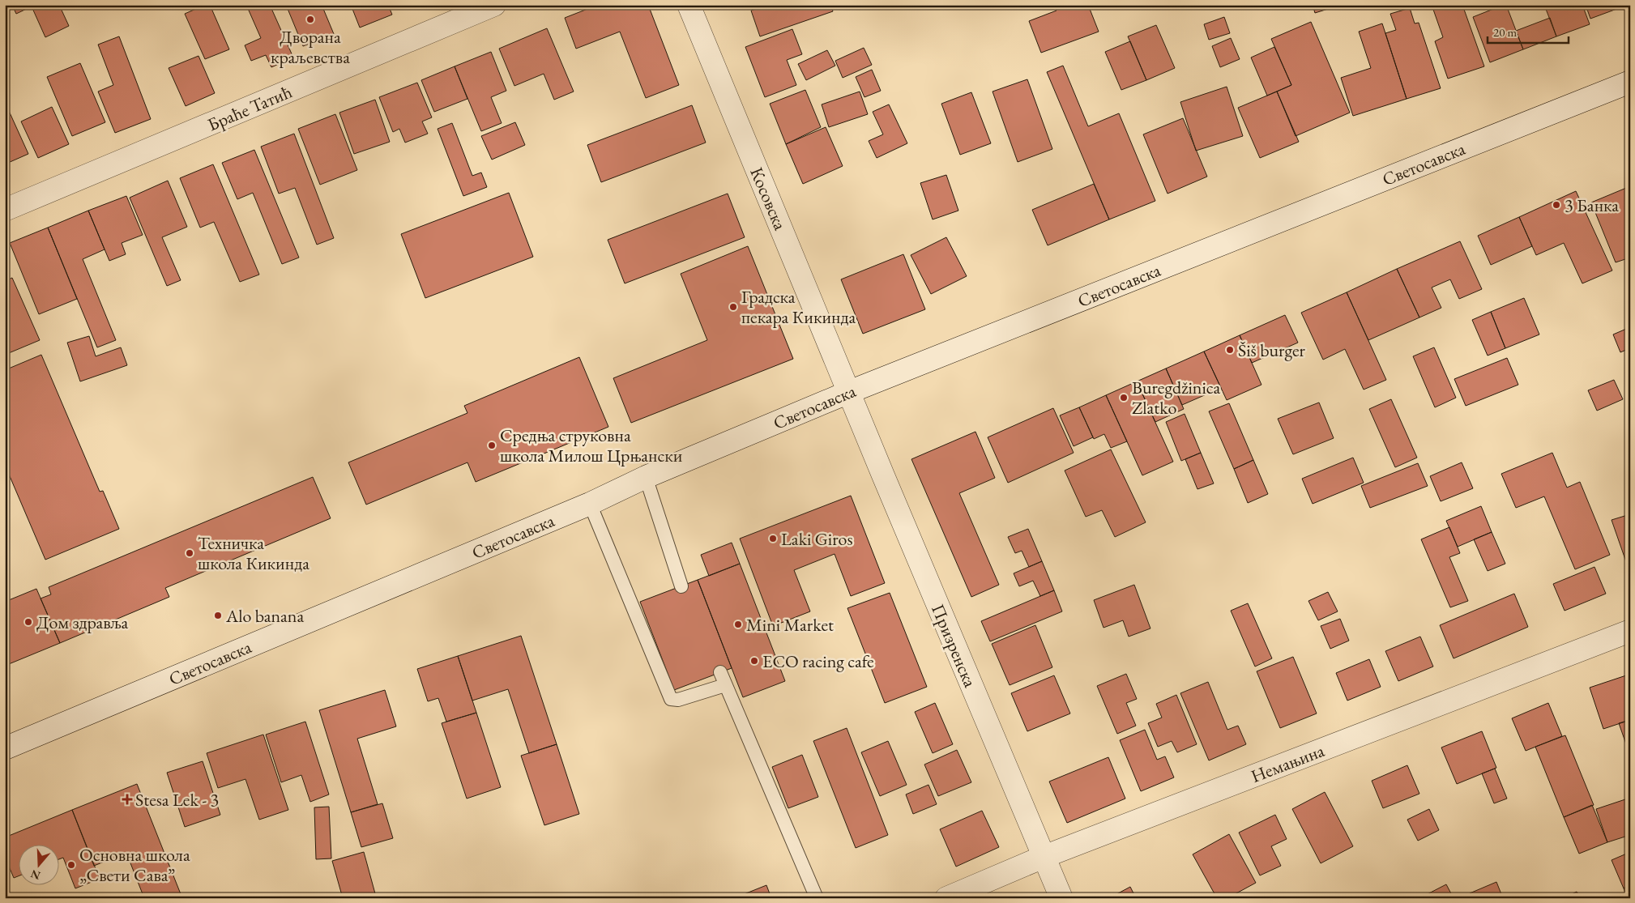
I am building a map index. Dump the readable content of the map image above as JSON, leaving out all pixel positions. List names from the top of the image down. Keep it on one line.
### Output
{"streets":{"street":["Браће Татић","Светосавска","Косовска","Призренска","Немањина"]},"crossings":[["Светосавска","Косовска"],["Светосавска","Призренска"],["Косовска","Призренска"],["Призренска","Немањина"]],"places":{"other":["Дворана краљевства","3 Банка","Градска пекара Кикинда","Šiš burger","Buregdžinica Zlatko","Средња струковна школа Милош Црњански","Laki Giros","Техничка школа Кикинда","Alo banana","Дом здравља","Mini Market","ECO racing cafe","Основна школа „Свети Сава”"],"health":["Stesa Lek - 3"]},"scale_bar":"20 m","north":"bottom"}
